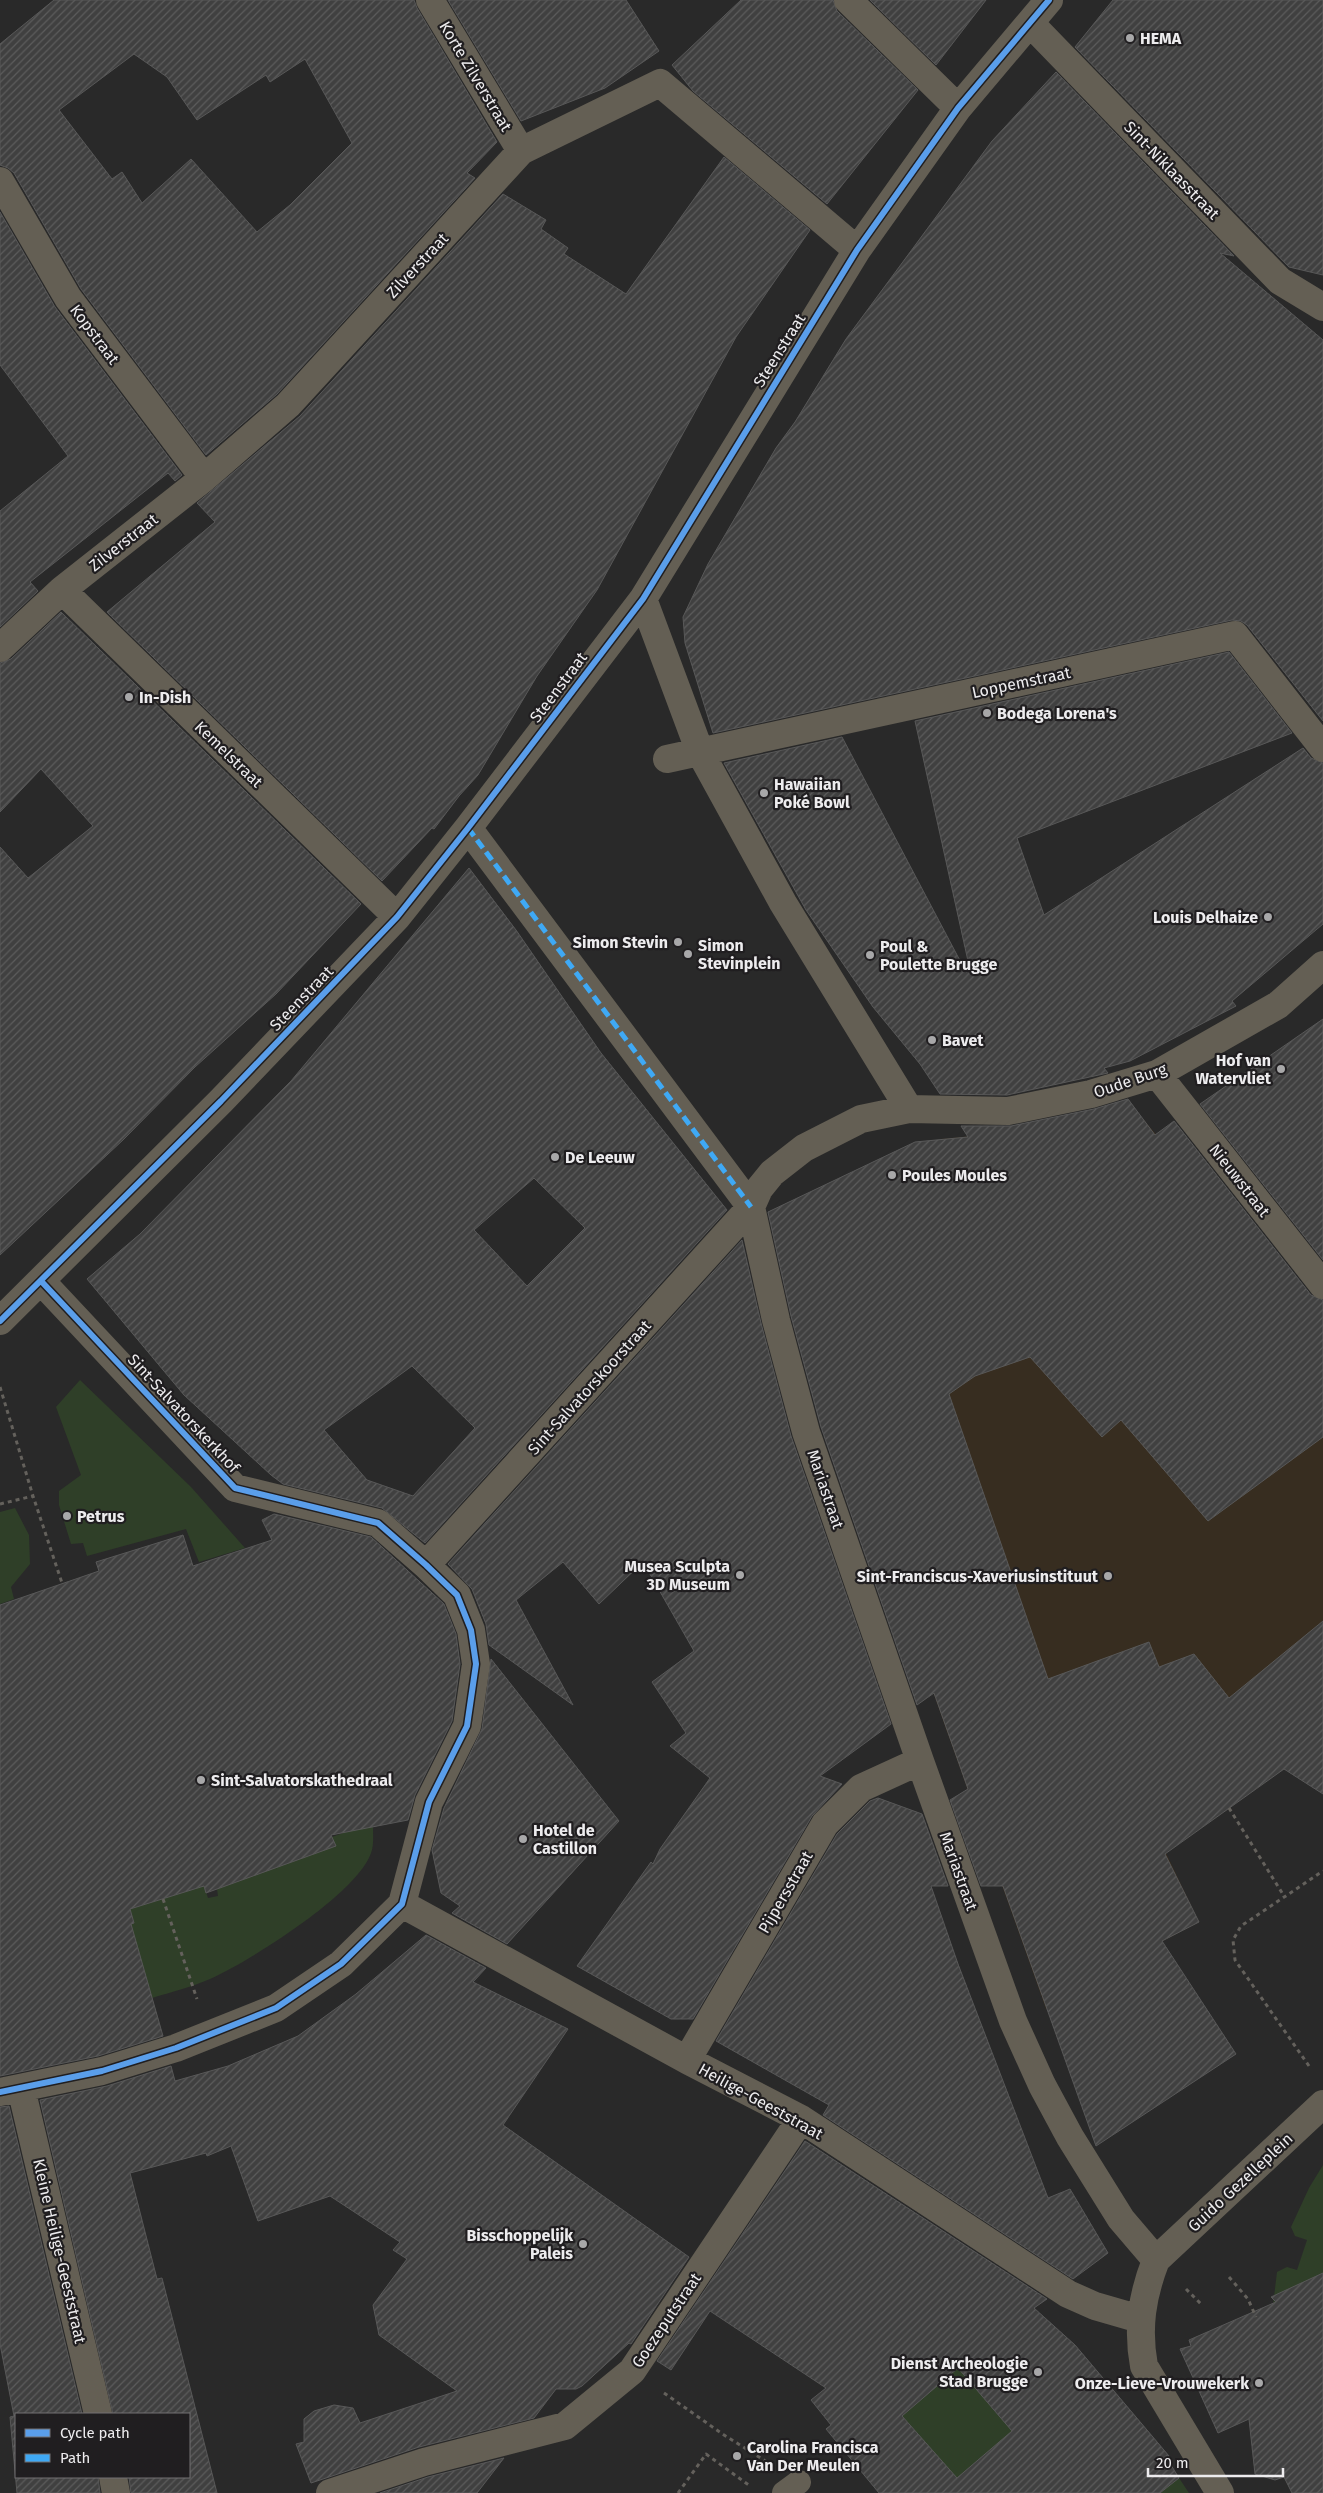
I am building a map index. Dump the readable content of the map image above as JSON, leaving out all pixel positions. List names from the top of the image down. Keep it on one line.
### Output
{"streets":{"street":["Korte Zilverstraat","Sint-Niklaasstraat","Zilverstraat","Kopstraat","Steenstraat","Loppemstraat","Kemelstraat","Oude Burg","Nieuwstraat","Sint-Salvatorskoorstraat","Sint-Salvatorskerkhof","Mariastraat","Pijpersstraat","Heilige-Geeststraat","Guido Gezelleplein","Kleine Heilige-Geeststraat","Goezeputstraat"]},"crossings":[["Korte Zilverstraat","Zilverstraat"],["Sint-Niklaasstraat","Steenstraat"],["Zilverstraat","Kopstraat"],["Zilverstraat","Steenstraat"],["Zilverstraat","Kemelstraat"],["Steenstraat","Kemelstraat"],["Steenstraat","Sint-Salvatorskerkhof"],["Oude Burg","Nieuwstraat"],["Sint-Salvatorskoorstraat","Sint-Salvatorskerkhof"],["Sint-Salvatorskoorstraat","Mariastraat"],["Sint-Salvatorskerkhof","Heilige-Geeststraat"],["Mariastraat","Pijpersstraat"],["Mariastraat","Guido Gezelleplein"],["Pijpersstraat","Heilige-Geeststraat"],["Heilige-Geeststraat","Goezeputstraat"]],"places":["HEMA","In-Dish","Bodega Lorena's","Hawaiian Poké Bowl","Louis Delhaize","Simon Stevin","Simon Stevinplein","Poul & Poulette Brugge","Bavet","Hof van Watervliet","De Leeuw","Poules Moules","Petrus","Musea Sculpta 3D Museum","Sint-Franciscus-Xaveriusinstituut","Sint-Salvatorskathedraal","Hotel de Castillon","Bisschoppelijk Paleis","Dienst Archeologie Stad Brugge","Onze-Lieve-Vrouwekerk","Carolina Francisca Van Der Meulen"],"legend":["Cycle path","Path"],"scale_bar":"20 m"}
